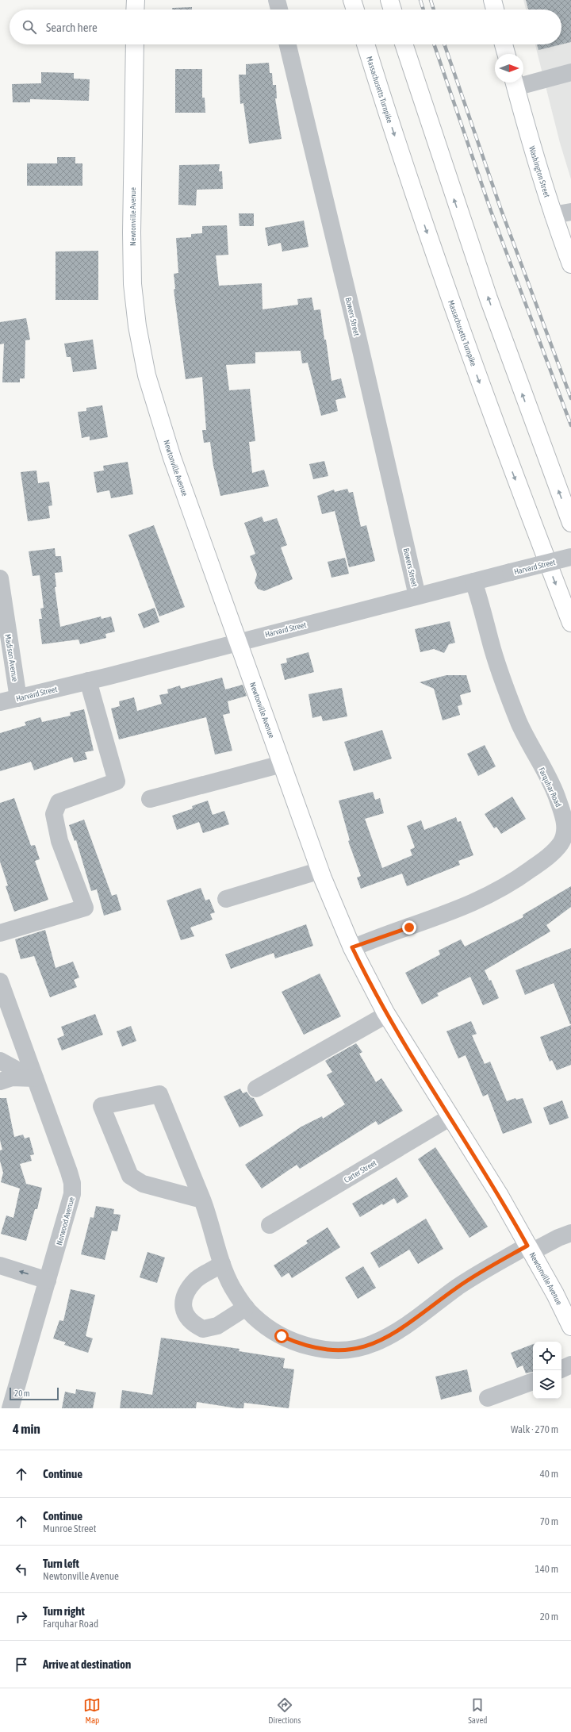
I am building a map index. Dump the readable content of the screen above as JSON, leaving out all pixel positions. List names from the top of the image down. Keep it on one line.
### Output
{"streets":{"main road":["Massachusetts Turnpike","Washington Street","Newtonville Avenue"],"street":["Bowers Street","Harvard Street","Madison Avenue","Farquhar Road","Carter Street","Norwood Avenue"]},"crossings":[["Newtonville Avenue","Harvard Street"],["Newtonville Avenue","Farquhar Road"],["Newtonville Avenue","Carter Street"],["Bowers Street","Harvard Street"],["Harvard Street","Madison Avenue"],["Harvard Street","Farquhar Road"]],"scale_bar":"20 m","north":"right","page":{"search":"Search here","scale":"20 m","heading":["4 min","Walk · 270 m"],"list":[["Continue","40 m"],["Continue","Munroe Street","70 m"],["Turn left","Newtonville Avenue","140 m"],["Turn right","Farquhar Road","20 m"],"Arrive at destination"],"nav":["Map","Directions","Saved"]}}
